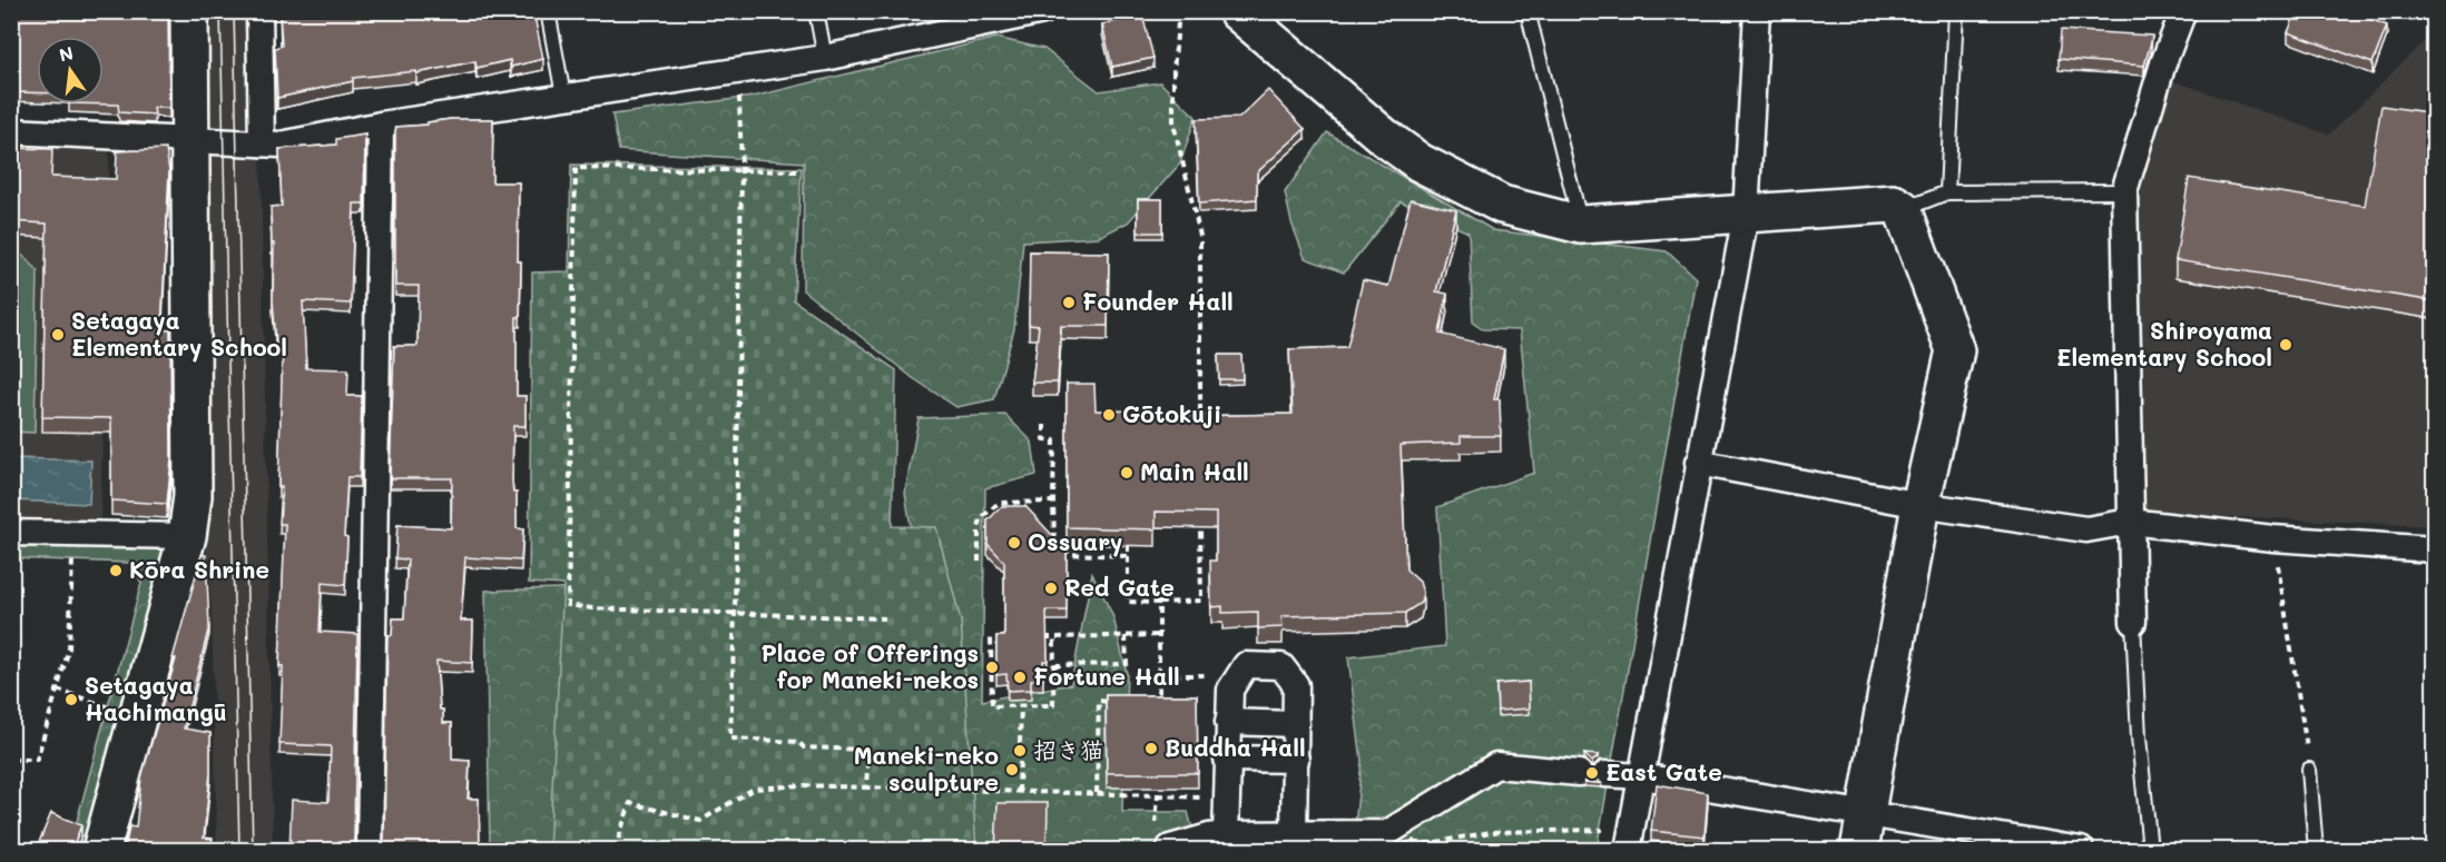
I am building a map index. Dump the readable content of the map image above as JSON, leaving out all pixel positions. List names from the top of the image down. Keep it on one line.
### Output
{"places":["Founder Hall","Setagaya Elementary School","Shiroyama Elementary School","Gōtokuji","Main Hall","Ossuary","Kōra Shrine","Red Gate","Place of Offerings for Maneki-nekos","Fortune Hall","Setagaya Hachimangū","Buddha Hall","招き猫","Maneki-neko sculpture","East Gate"],"north":"top"}
